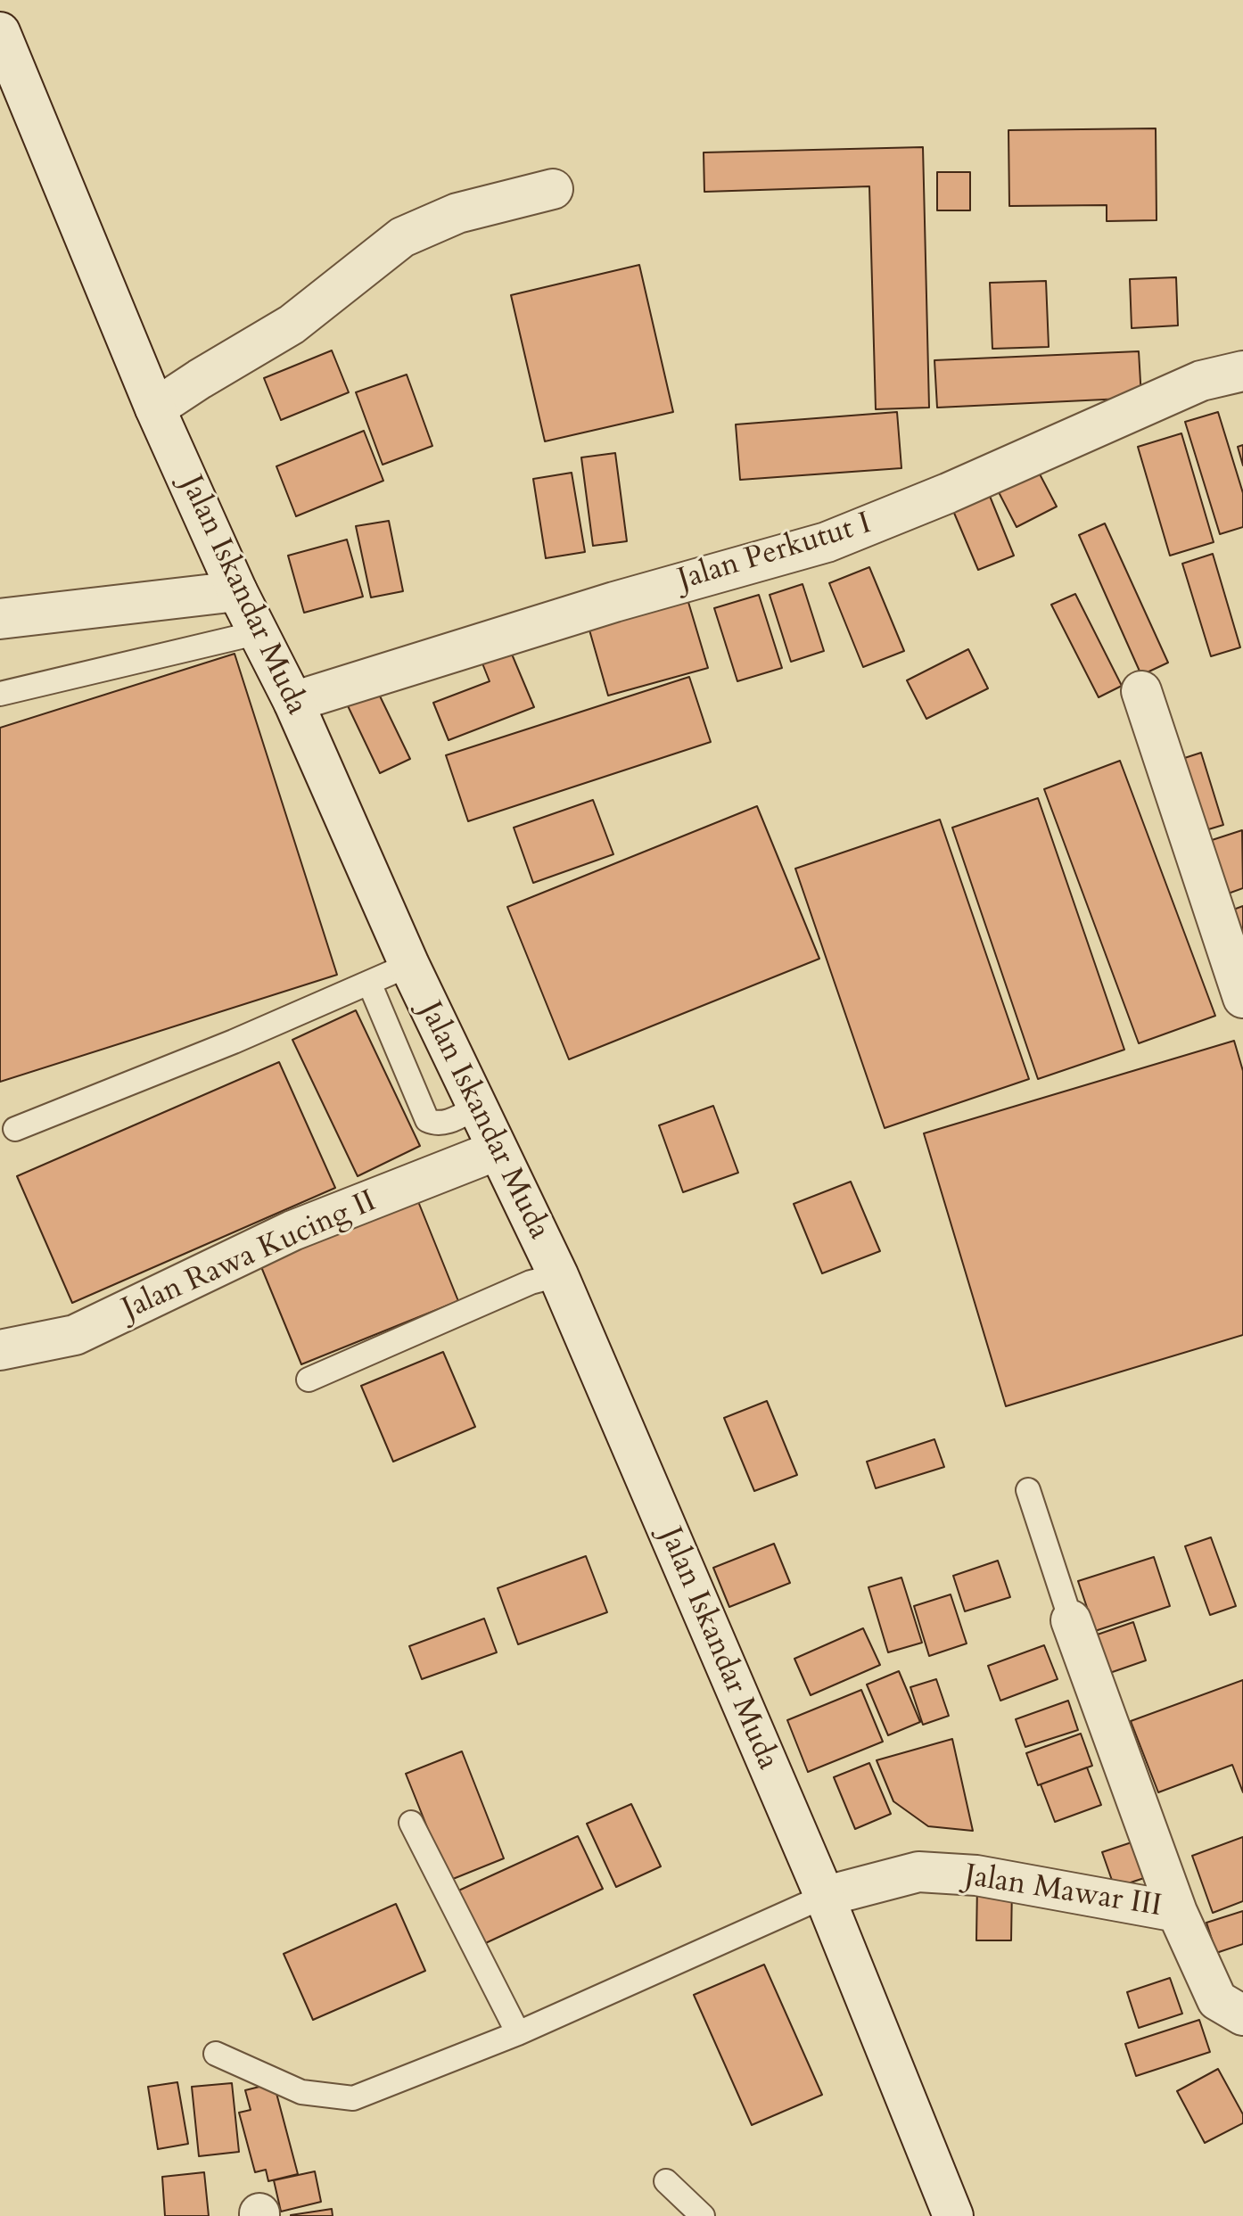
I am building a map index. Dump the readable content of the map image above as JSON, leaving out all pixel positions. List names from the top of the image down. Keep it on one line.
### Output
{"streets":{"street":["Jalan Perkutut I","Jalan Iskandar Muda","Jalan Rawa Kucing II","Jalan Mawar III"]},"crossings":[["Jalan Perkutut I","Jalan Iskandar Muda"],["Jalan Iskandar Muda","Jalan Rawa Kucing II"],["Jalan Iskandar Muda","Jalan Mawar III"]]}
